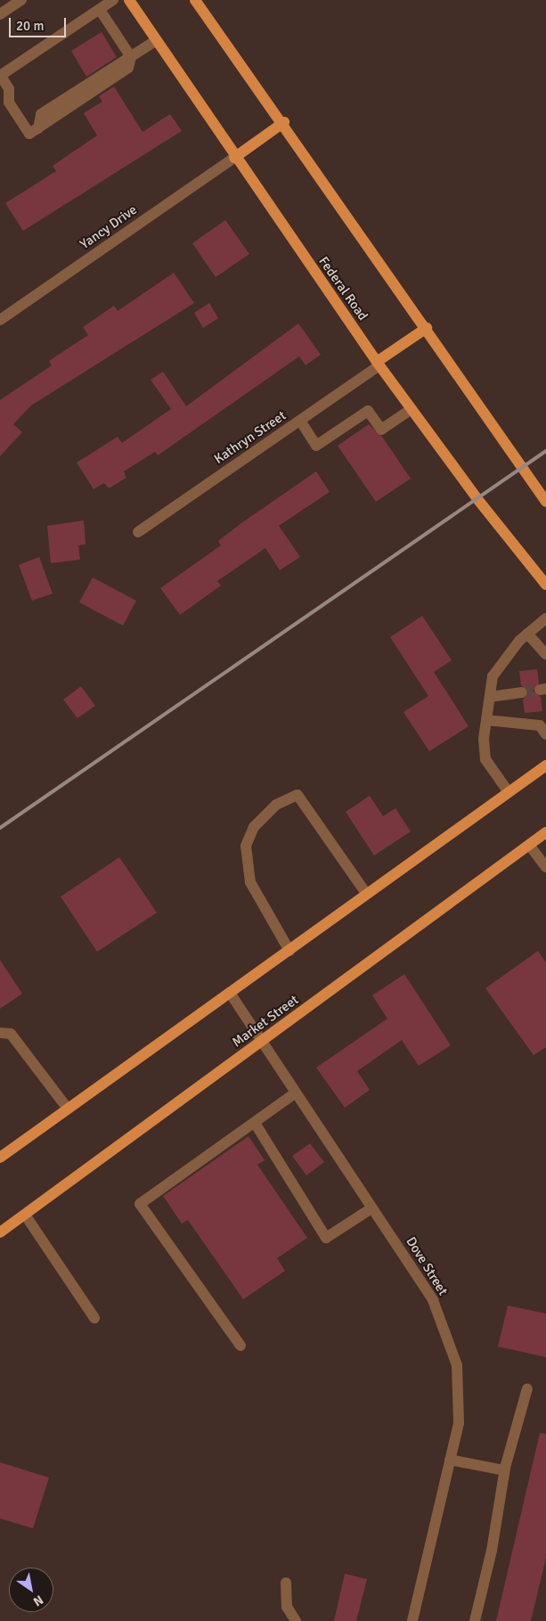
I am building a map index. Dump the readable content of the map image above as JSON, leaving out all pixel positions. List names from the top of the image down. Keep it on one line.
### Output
{"streets":{"main road":["Federal Road","Market Street"],"street":["Yancy Drive","Kathryn Street","Dove Street"]},"crossings":[["Yancy Drive","Federal Road"],["Federal Road","Kathryn Street"],["Market Street","Dove Street"]],"scale_bar":"20 m","north":"bottom right"}
